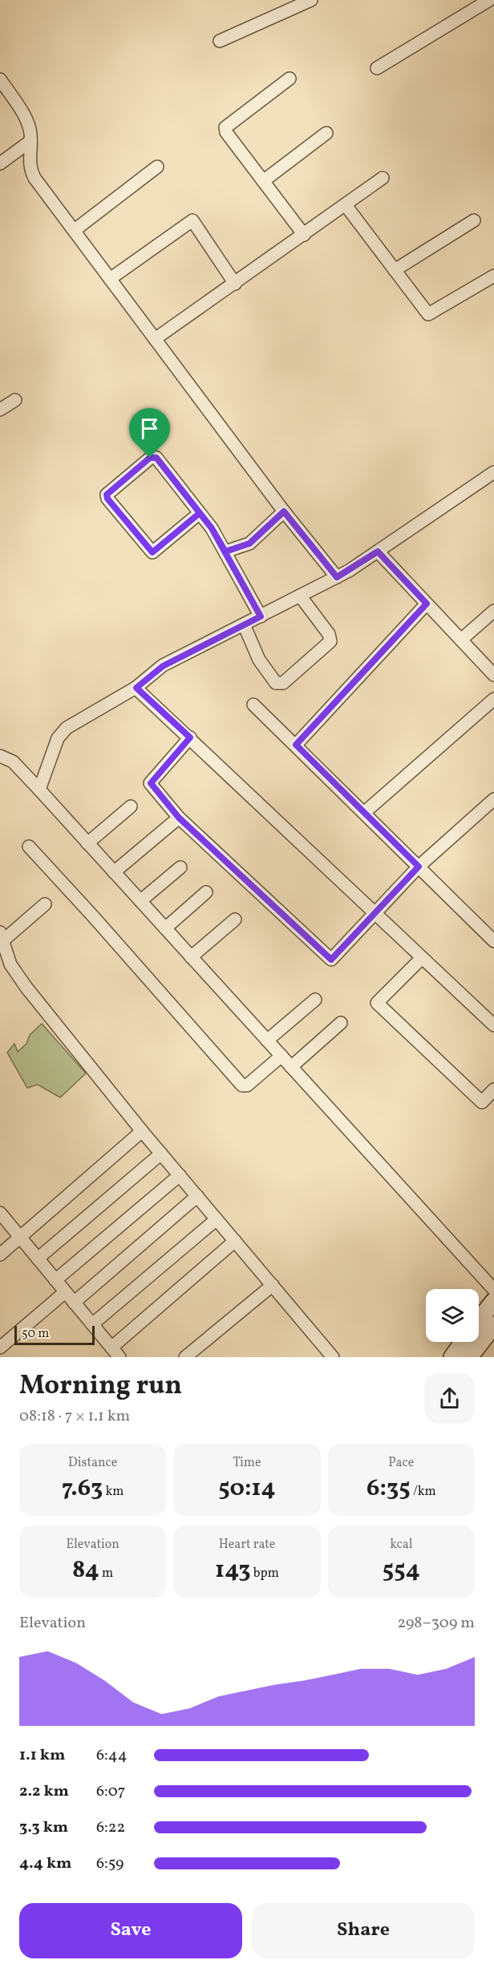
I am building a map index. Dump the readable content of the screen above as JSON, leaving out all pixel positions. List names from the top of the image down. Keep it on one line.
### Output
{"scale_bar":"50 m","page":{"scale":"50 m","heading":["Morning run","08:18 · 7 × 1.1 km"],"stats":[["Distance","7.63 km"],["Time","50:14"],["Pace","6:35 /km"],["Elevation","84 m"],["Heart rate","143 bpm"],["kcal","554"]],"chart":["Elevation","298–309 m"],"list":[{"name":"1.1 km","note":"6:44"},{"name":"2.2 km","note":"6:07"},{"name":"3.3 km","note":"6:22"},{"name":"4.4 km","note":"6:59"}],"buttons":["Save","Share"]}}
